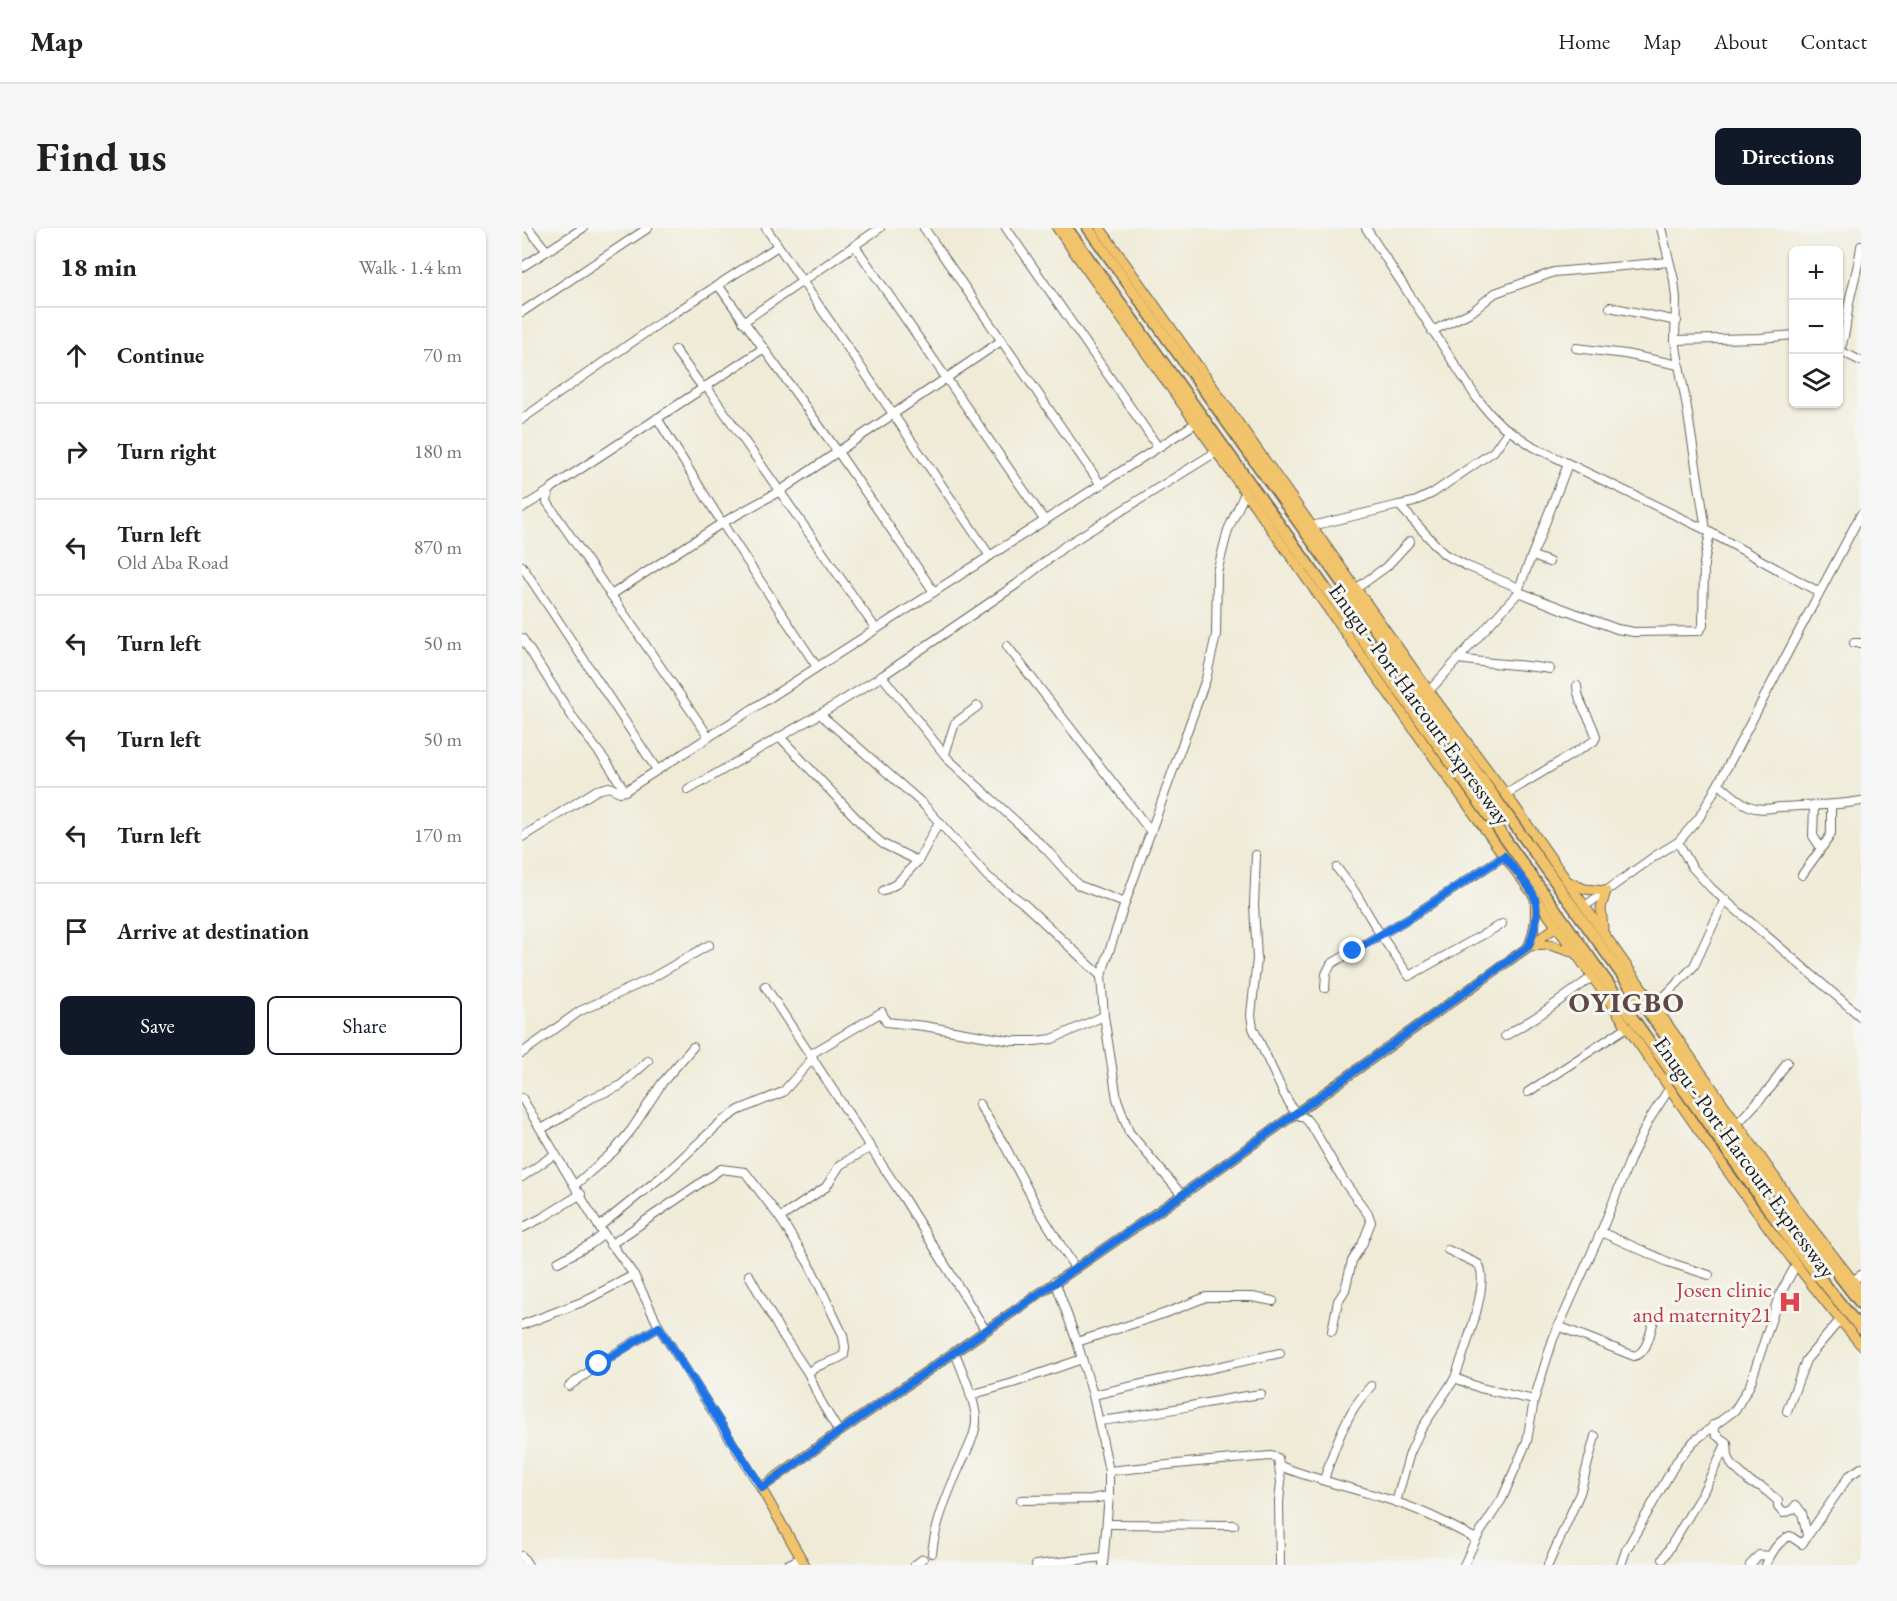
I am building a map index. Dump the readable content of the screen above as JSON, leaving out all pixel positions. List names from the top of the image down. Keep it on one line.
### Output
{"streets":{"highway":["Enugu - Port Harcourt Expressway"]},"districts":["OYIGBO"],"places":{"hospital":["Josen clinic and maternity21"]},"page":{"header":"Map","nav":["Home","Map","About","Contact"],"buttons":["Directions",["Save","Share"]],"title":"Find us","heading":["18 min","Walk · 1.4 km"],"map_buttons":["+","−"],"list":[["Continue","70 m"],["Turn right","180 m"],["Turn left","Old Aba Road","870 m"],["Turn left","50 m"],["Turn left","50 m"],["Turn left","170 m"],"Arrive at destination"]}}
